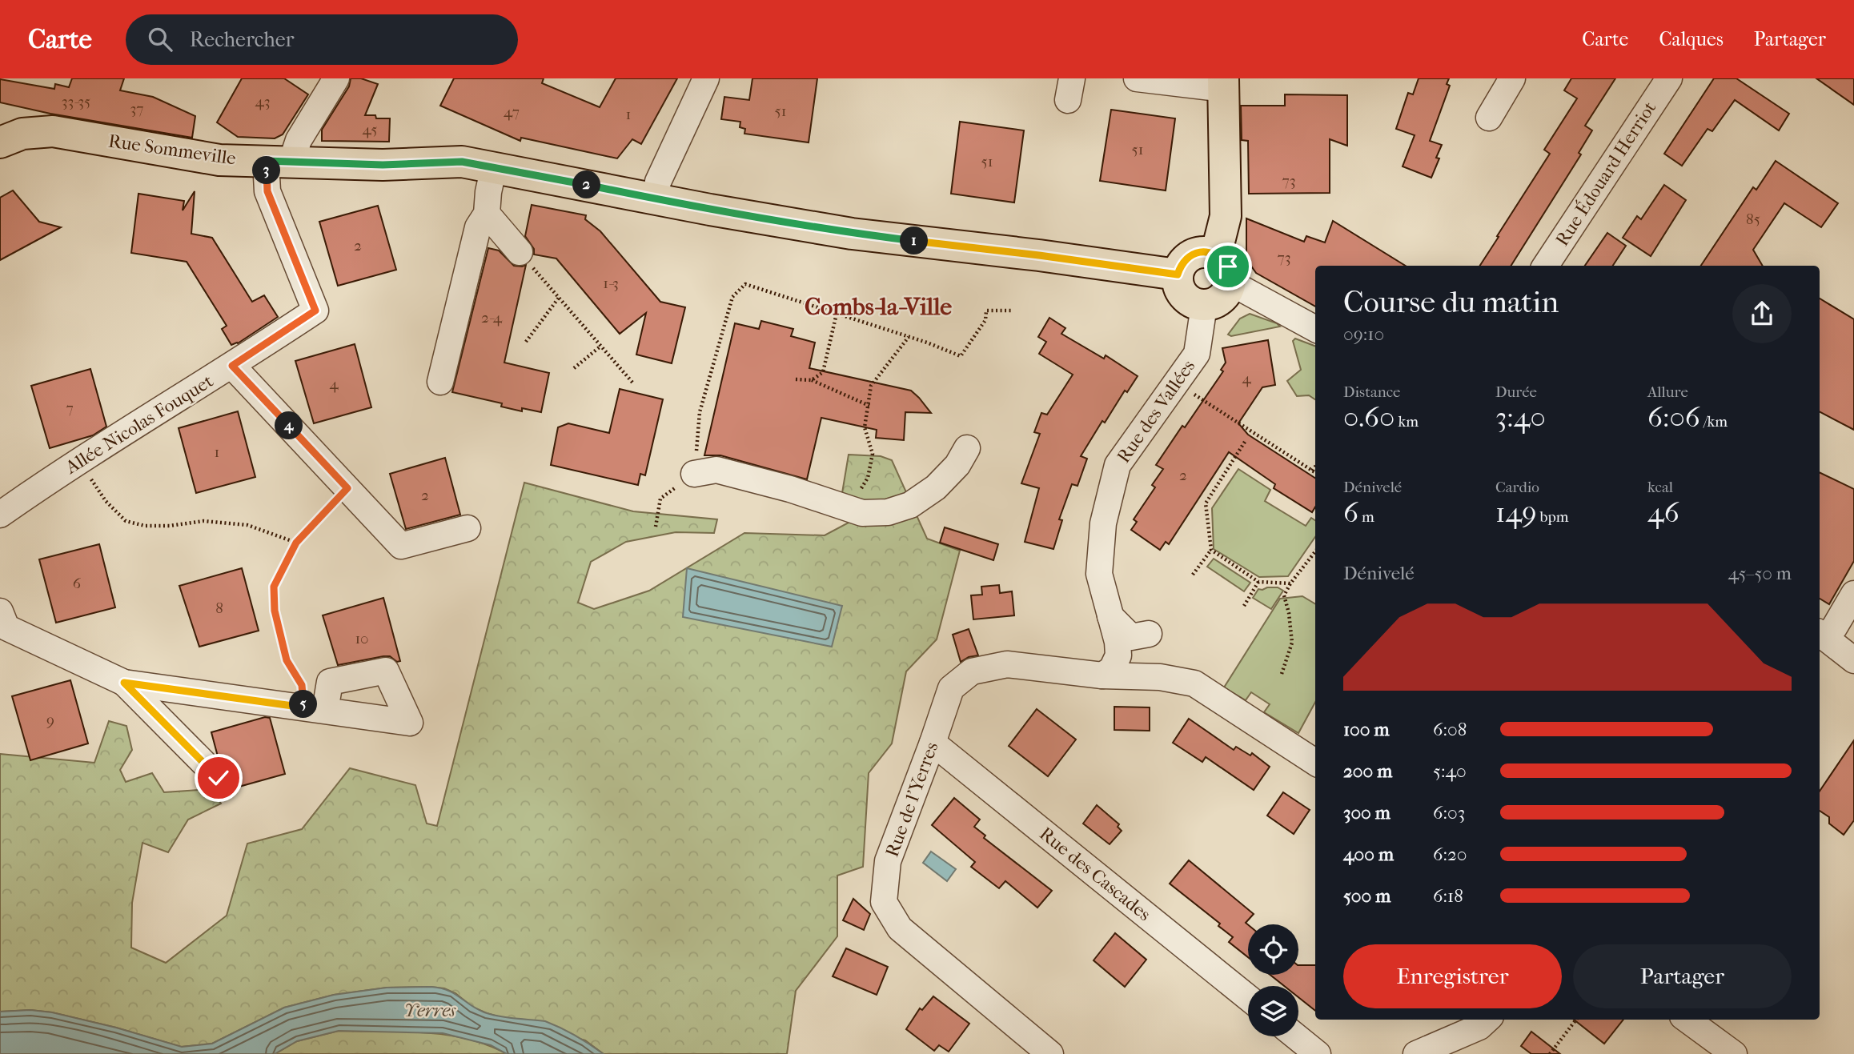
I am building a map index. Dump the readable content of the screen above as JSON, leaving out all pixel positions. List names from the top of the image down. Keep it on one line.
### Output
{"streets":{"main road":["Rue Sommeville"],"street":["Rue Édouard Herriot","Rue des Vallées","Allée Nicolas Fouquet","Rue de l'Yerres","Rue des Cascades"]},"crossings":[["Rue Sommeville","Rue des Vallées"],["Rue Sommeville","Allée Nicolas Fouquet"],["Rue des Vallées","Rue de l'Yerres"],["Rue de l'Yerres","Rue des Cascades"]],"districts":["Combs-la-Ville"],"water":["Yerres"],"house_numbers":["33-35","43","37","51","47","1","45","51","51","73","85","2","73","1-3","2-4","4","4","7","1","2","2","6","8","10","9"],"page":{"header":"Carte","search":"Rechercher","nav":["Carte","Calques","Partager"],"pins":["3","2","1","4","5"],"heading":["Course du matin","09:10"],"stats":[["Distance","0.60 km"],["Durée","3:40"],["Allure","6:06 /km"],["Dénivelé","6 m"],["Cardio","149 bpm"],["kcal","46"]],"chart":["Dénivelé","45–50 m"],"list":[{"name":"100 m","note":"6:08"},{"name":"200 m","note":"5:40"},{"name":"300 m","note":"6:03"},{"name":"400 m","note":"6:20"},{"name":"500 m","note":"6:18"}],"buttons":["Enregistrer","Partager"]}}
